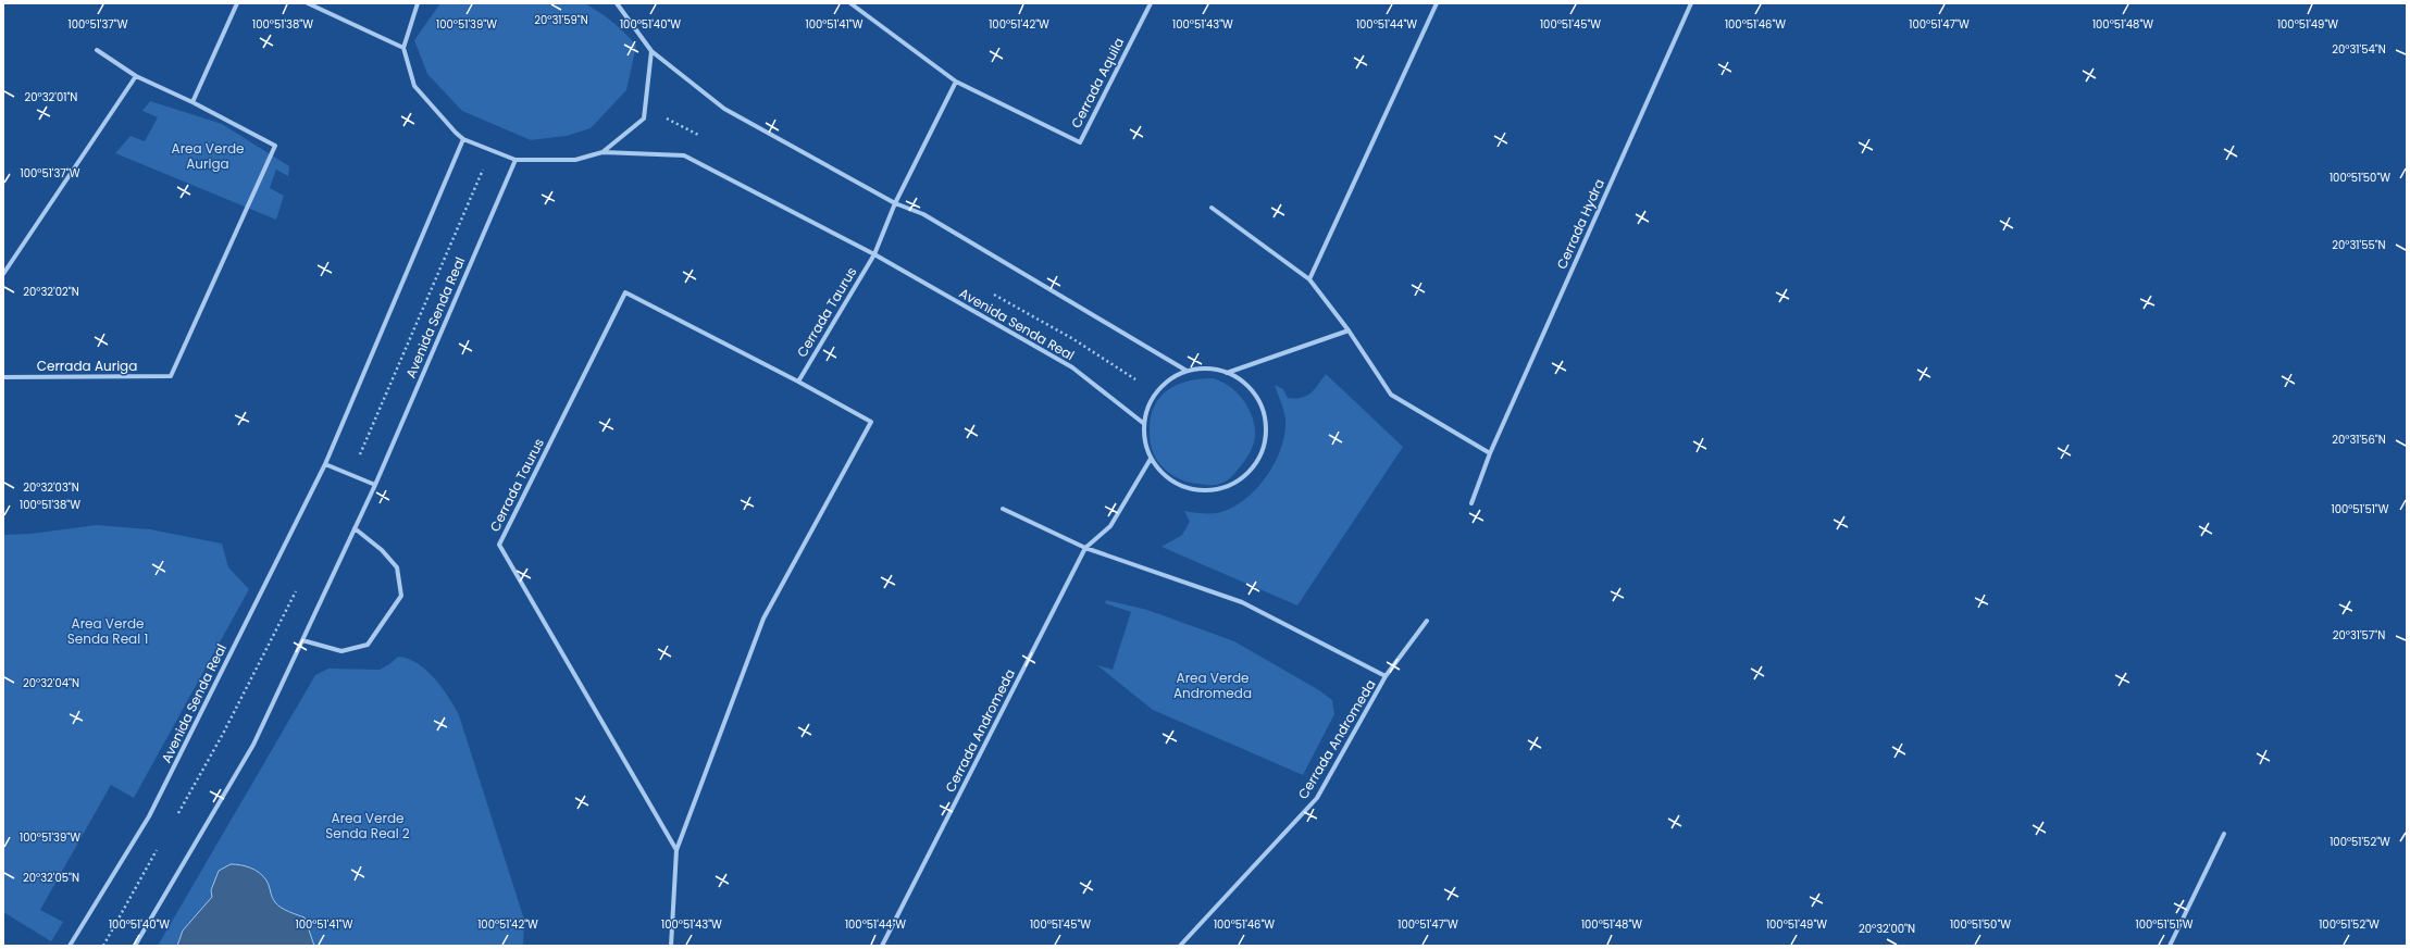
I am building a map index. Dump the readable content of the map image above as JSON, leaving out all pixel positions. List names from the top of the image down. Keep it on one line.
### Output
{"streets":{"street":["Cerrada Aquila","Cerrada Hydra","Cerrada Taurus","Avenida Senda Real","Cerrada Auriga","Cerrada Andromeda"]},"crossings":[["Cerrada Taurus","Avenida Senda Real"],["Avenida Senda Real","Cerrada Andromeda"]],"parks":["Area Verde Auriga","Area Verde Senda Real 1","Area Verde Andromeda","Area Verde Senda Real 2"],"coordinates":["20°31'59\"N","100°51'37\"W","100°51'38\"W","100°51'39\"W","100°51'40\"W","100°51'41\"W","100°51'42\"W","100°51'43\"W","100°51'44\"W","100°51'45\"W","100°51'46\"W","100°51'47\"W","100°51'48\"W","100°51'49\"W","20°31'54\"N","20°32'01\"N","100°51'50\"W","20°31'55\"N","20°32'02\"N","20°31'56\"N","20°32'03\"N","100°51'51\"W","20°31'57\"N","20°32'04\"N","100°51'52\"W","20°32'05\"N","20°32'00\"N"]}
